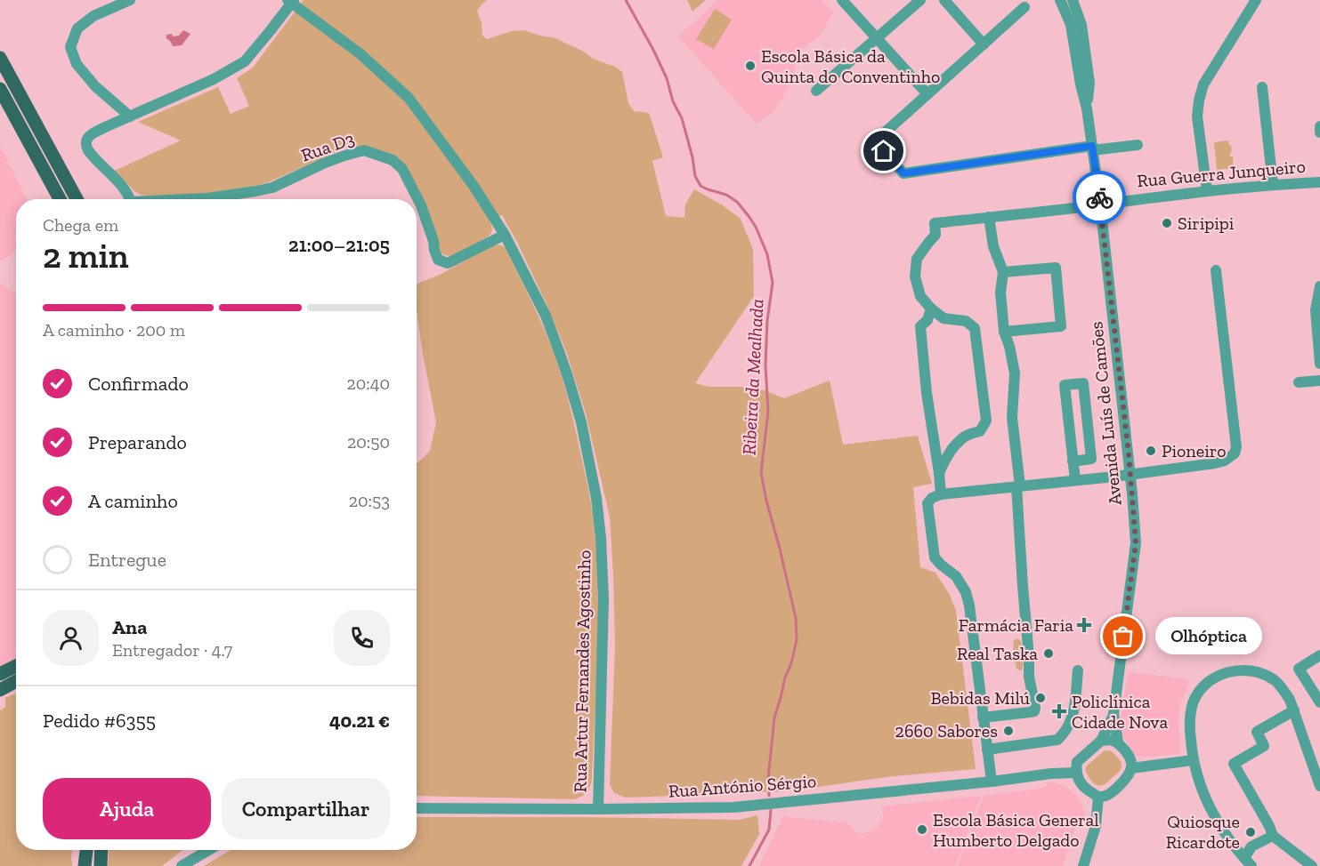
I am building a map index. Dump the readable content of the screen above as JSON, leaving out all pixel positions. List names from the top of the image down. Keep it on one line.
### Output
{"streets":{"street":["Rua D3","Rua Guerra Junqueiro","Avenida Luís de Camões","Rua Artur Fernandes Agostinho","Rua António Sérgio"]},"crossings":[["Rua D3","Rua Artur Fernandes Agostinho"],["Rua Guerra Junqueiro","Avenida Luís de Camões"],["Rua Artur Fernandes Agostinho","Rua António Sérgio"]],"water":["Ribeira da Mealhada"],"places":{"other":["Escola Básica da Quinta do Conventinho","Siripipi","Pioneiro","Olhóptica","Real Taska","Bebidas Milú","2660 Sabores","Escola Básica General Humberto Delgado","Quiosque Ricardote"],"health":["Farmácia Faria","Policlínica Cidade Nova"]},"page":{"heading":["2 min","Chega em","21:00–21:05"],"panel":["Ana","Entregador · 4.7","Pedido #6355","40.21 €"],"bar":"A caminho · 200 m","list":[["Confirmado","20:40"],["Preparando","20:50"],["A caminho","20:53"],"Entregue"],"bubble":"Olhóptica","buttons":["Ajuda","Compartilhar"]}}
